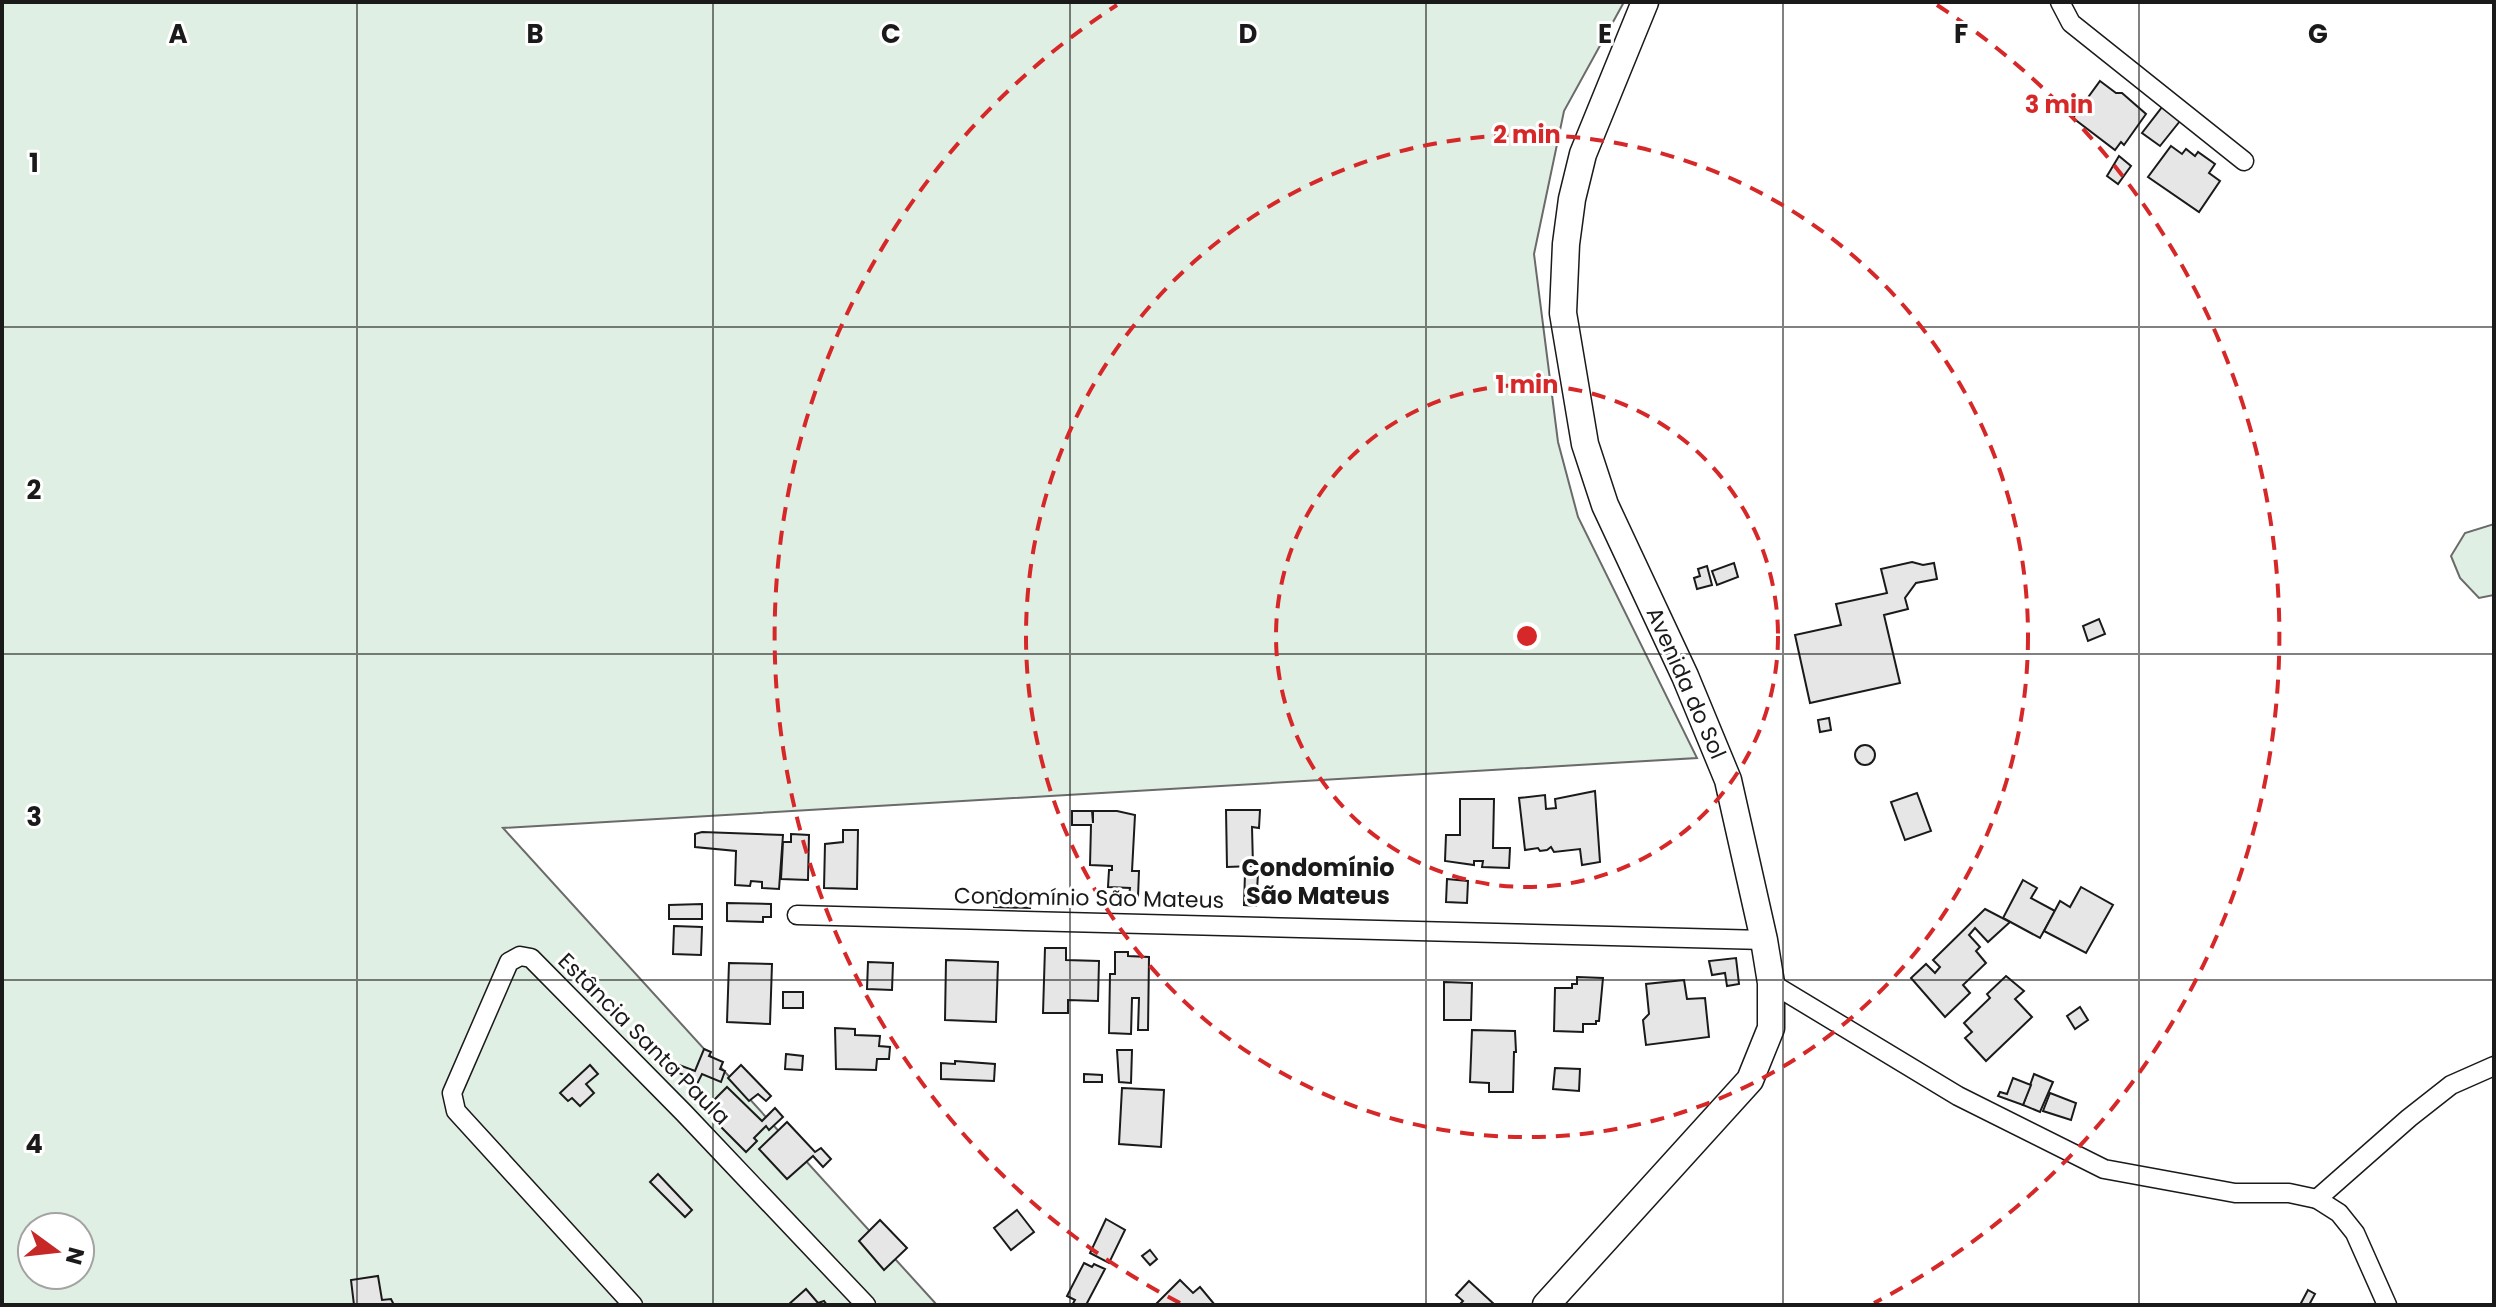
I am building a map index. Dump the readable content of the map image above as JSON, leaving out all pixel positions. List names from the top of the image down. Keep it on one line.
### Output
{"streets":{"street":["Avenida do Sol","Condomínio São Mateus","Estância Santa Paula"]},"crossings":[["Avenida do Sol","Condomínio São Mateus"]],"districts":["Condomínio São Mateus"],"north":"right","grid":{"columns":["A","B","C","D","E","F","G"],"rows":["1","2","3","4"]},"rings":["3 min","2 min","1 min"]}
